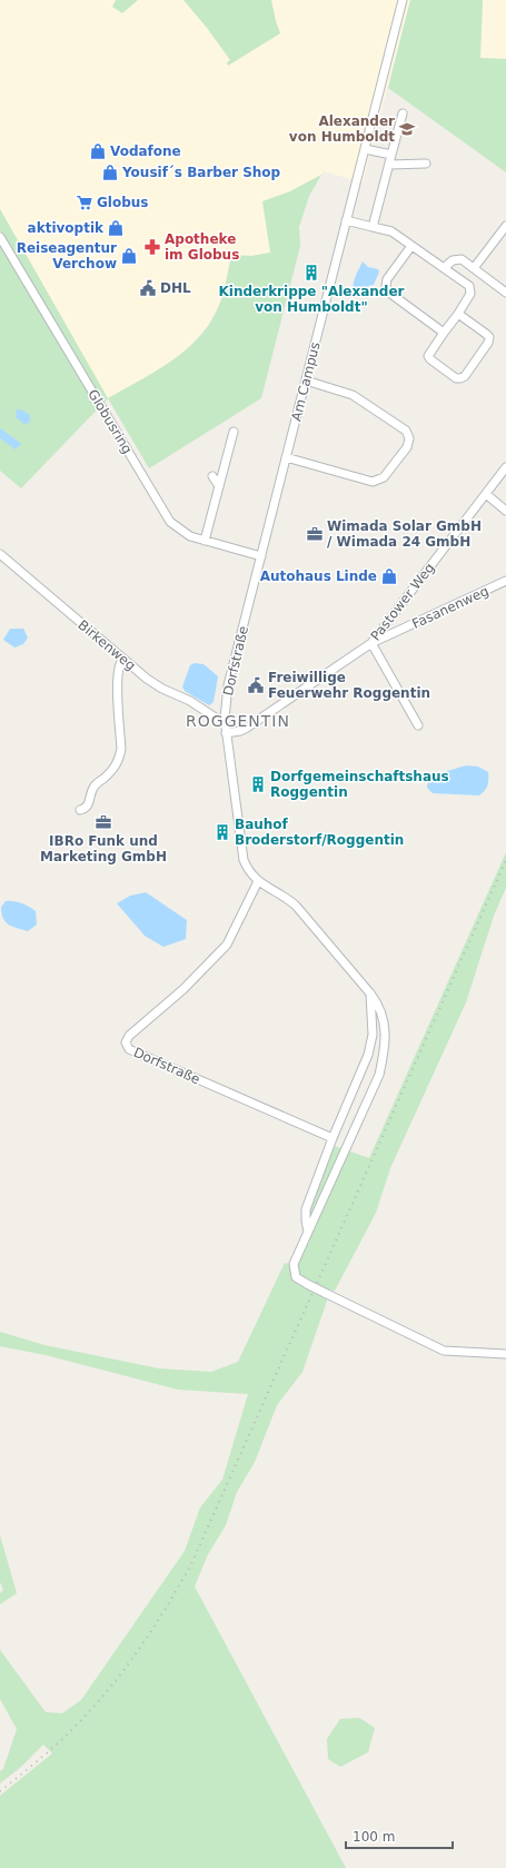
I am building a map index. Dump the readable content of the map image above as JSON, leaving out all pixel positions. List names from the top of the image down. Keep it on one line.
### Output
{"streets":{"street":["Am Campus","Globusring","Pastower Weg","Fasanenweg","Birkenweg","Dorfstraße"]},"crossings":[["Am Campus","Dorfstraße"],["Globusring","Dorfstraße"],["Pastower Weg","Fasanenweg"],["Pastower Weg","Dorfstraße"],["Birkenweg","Dorfstraße"]],"districts":["ROGGENTIN"],"places":{"school or university":["Alexander von Humboldt"],"shop":["Vodafone","Yousif´s Barber Shop","aktivoptik","Reiseagentur Verchow","Autohaus Linde"],"supermarket":["Globus"],"pharmacy":["Apotheke im Globus"],"building":["Kinderkrippe \"Alexander von Humboldt\"","Dorfgemeinschaftshaus Roggentin","Bauhof Broderstorf/Roggentin"],"public building":["DHL","Freiwillige Feuerwehr Roggentin"],"office":["Wimada Solar GmbH / Wimada 24 GmbH","IBRo Funk und Marketing GmbH"]},"scale_bar":"100 m"}
